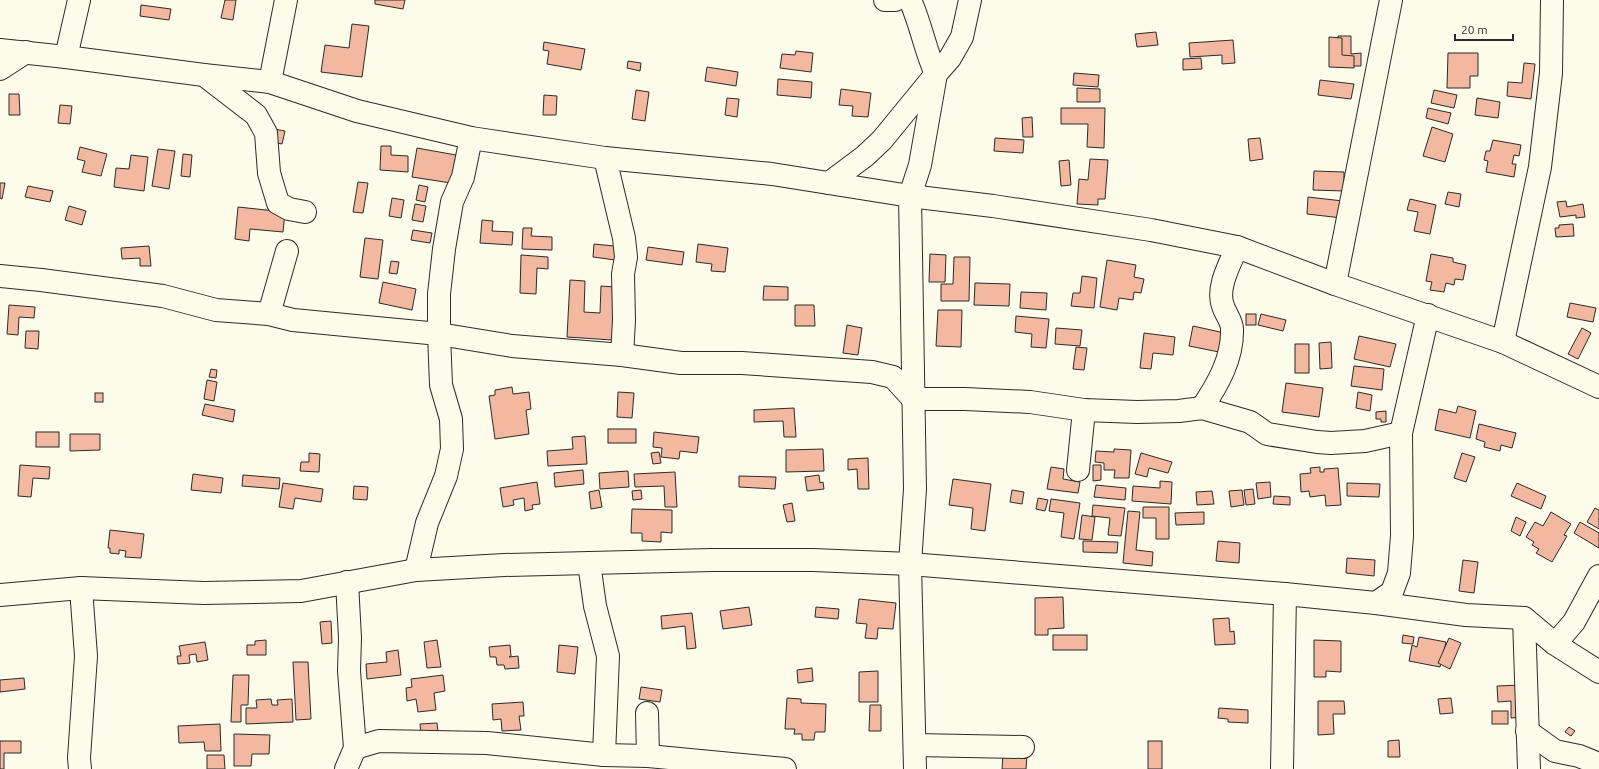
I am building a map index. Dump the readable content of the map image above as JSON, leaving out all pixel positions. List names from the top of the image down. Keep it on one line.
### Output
{"scale_bar":"20 m"}
